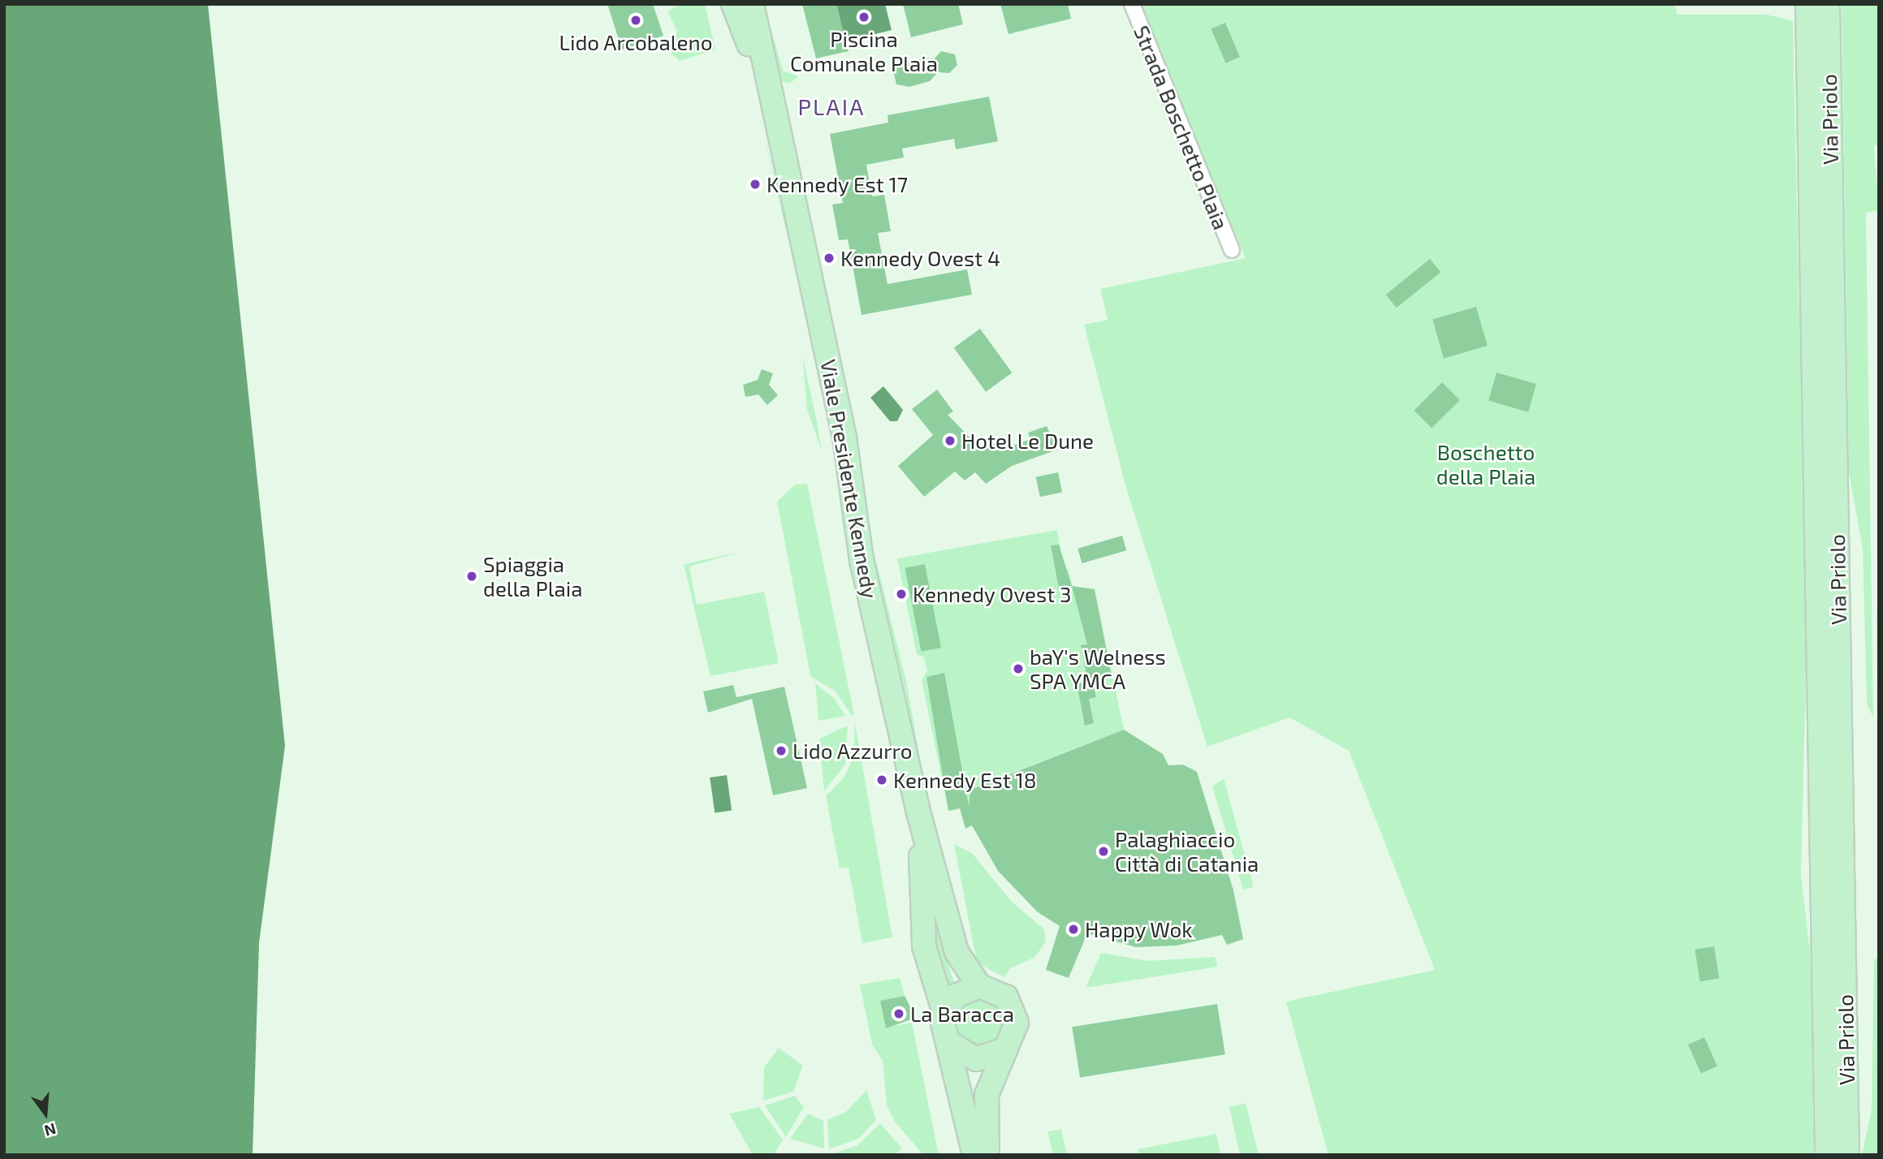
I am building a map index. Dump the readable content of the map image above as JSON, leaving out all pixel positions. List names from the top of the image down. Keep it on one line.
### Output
{"streets":{"main road":["Via Priolo","Viale Presidente Kennedy"],"street":["Strada Boschetto Plaia"]},"districts":["PLAIA"],"parks":["Boschetto della Plaia"],"places":["Piscina Comunale Plaia","Lido Arcobaleno","Kennedy Est 17","Kennedy Ovest 4","Hotel Le Dune","Spiaggia della Plaia","Kennedy Ovest 3","baY's Welness SPA YMCA","Lido Azzurro","Kennedy Est 18","Palaghiaccio Città di Catania","Happy Wok","La Baracca"],"north":"bottom"}
